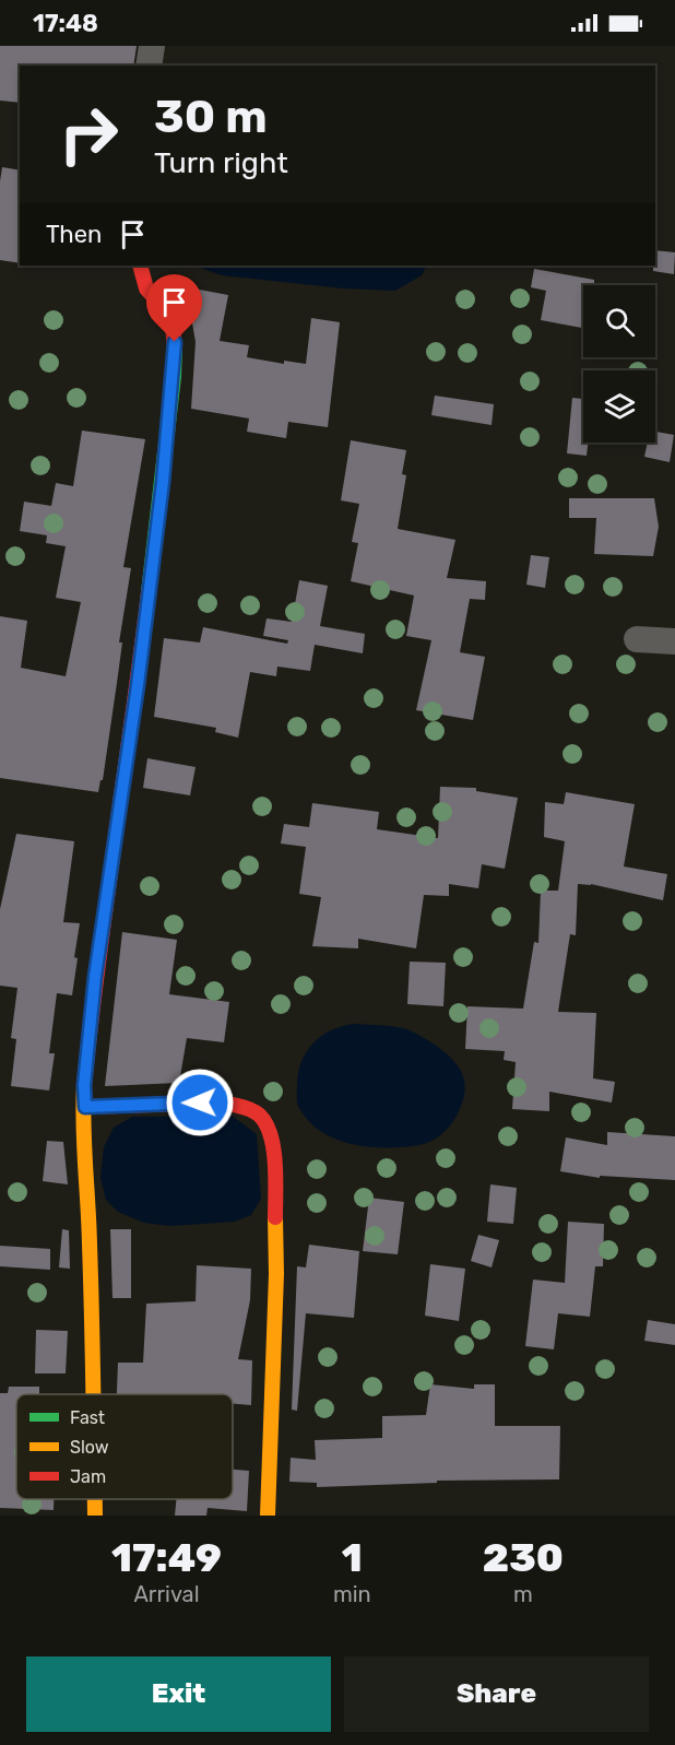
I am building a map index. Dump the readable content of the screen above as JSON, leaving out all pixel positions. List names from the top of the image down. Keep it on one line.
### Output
{"legend":["Fast","Slow","Jam"],"page":{"status":"17:48","turn":["30 m","Turn right"],"then":"Then","eta":["17:49","Arrival","1","min","230","m"],"buttons":["Exit","Share"]}}
